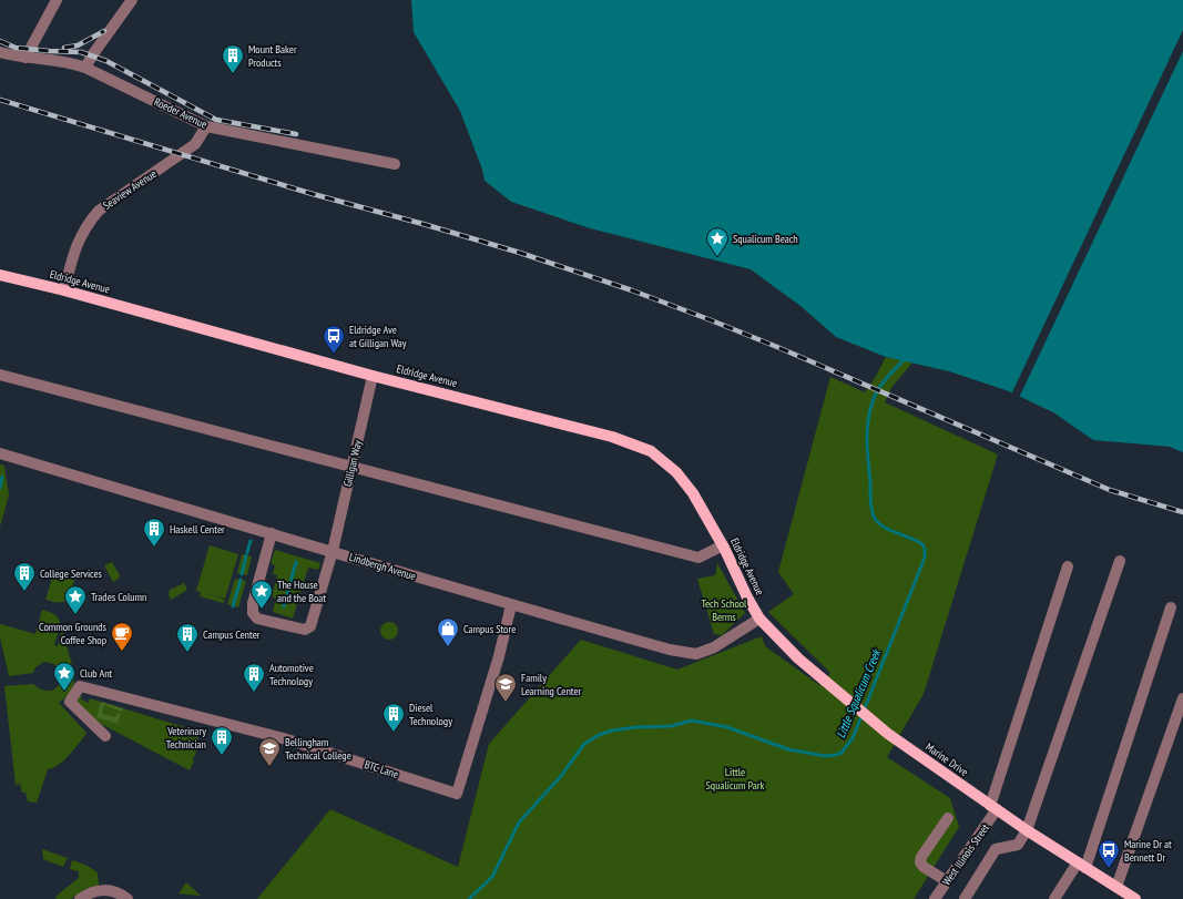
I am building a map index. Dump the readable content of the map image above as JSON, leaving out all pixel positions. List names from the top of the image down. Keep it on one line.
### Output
{"streets":{"main road":["Eldridge Avenue","Marine Drive"],"street":["Roeder Avenue","Seaview Avenue","Gilligan Way","Lindbergh Avenue","BTC Lane","West Illinois Street"]},"crossings":[["Roeder Avenue","Seaview Avenue"],["Seaview Avenue","Eldridge Avenue"],["Eldridge Avenue","Gilligan Way"],["Eldridge Avenue","Lindbergh Avenue"],["Eldridge Avenue","Marine Drive"],["Gilligan Way","Lindbergh Avenue"],["Lindbergh Avenue","Marine Drive"],["Lindbergh Avenue","BTC Lane"],["Marine Drive","West Illinois Street"]],"water":["Little Squalicum Creek"],"parks":["Tech School Berms","Little Squalicum Park"],"places":{"building":["Mount Baker Products","Haskell Center","College Services","Campus Center","Automotive Technology","Diesel Technology","Veterinary Technician"],"place":["Squalicum Beach","The House and the Boat","Trades Column","Club Ant"],"bus stop":["Eldridge Ave at Gilligan Way","Marine Dr at Bennett Dr"],"shop":["Campus Store"],"cafe":["Common Grounds Coffee Shop"],"school or university":["Family Learning Center","Bellingham Technical College"]}}
